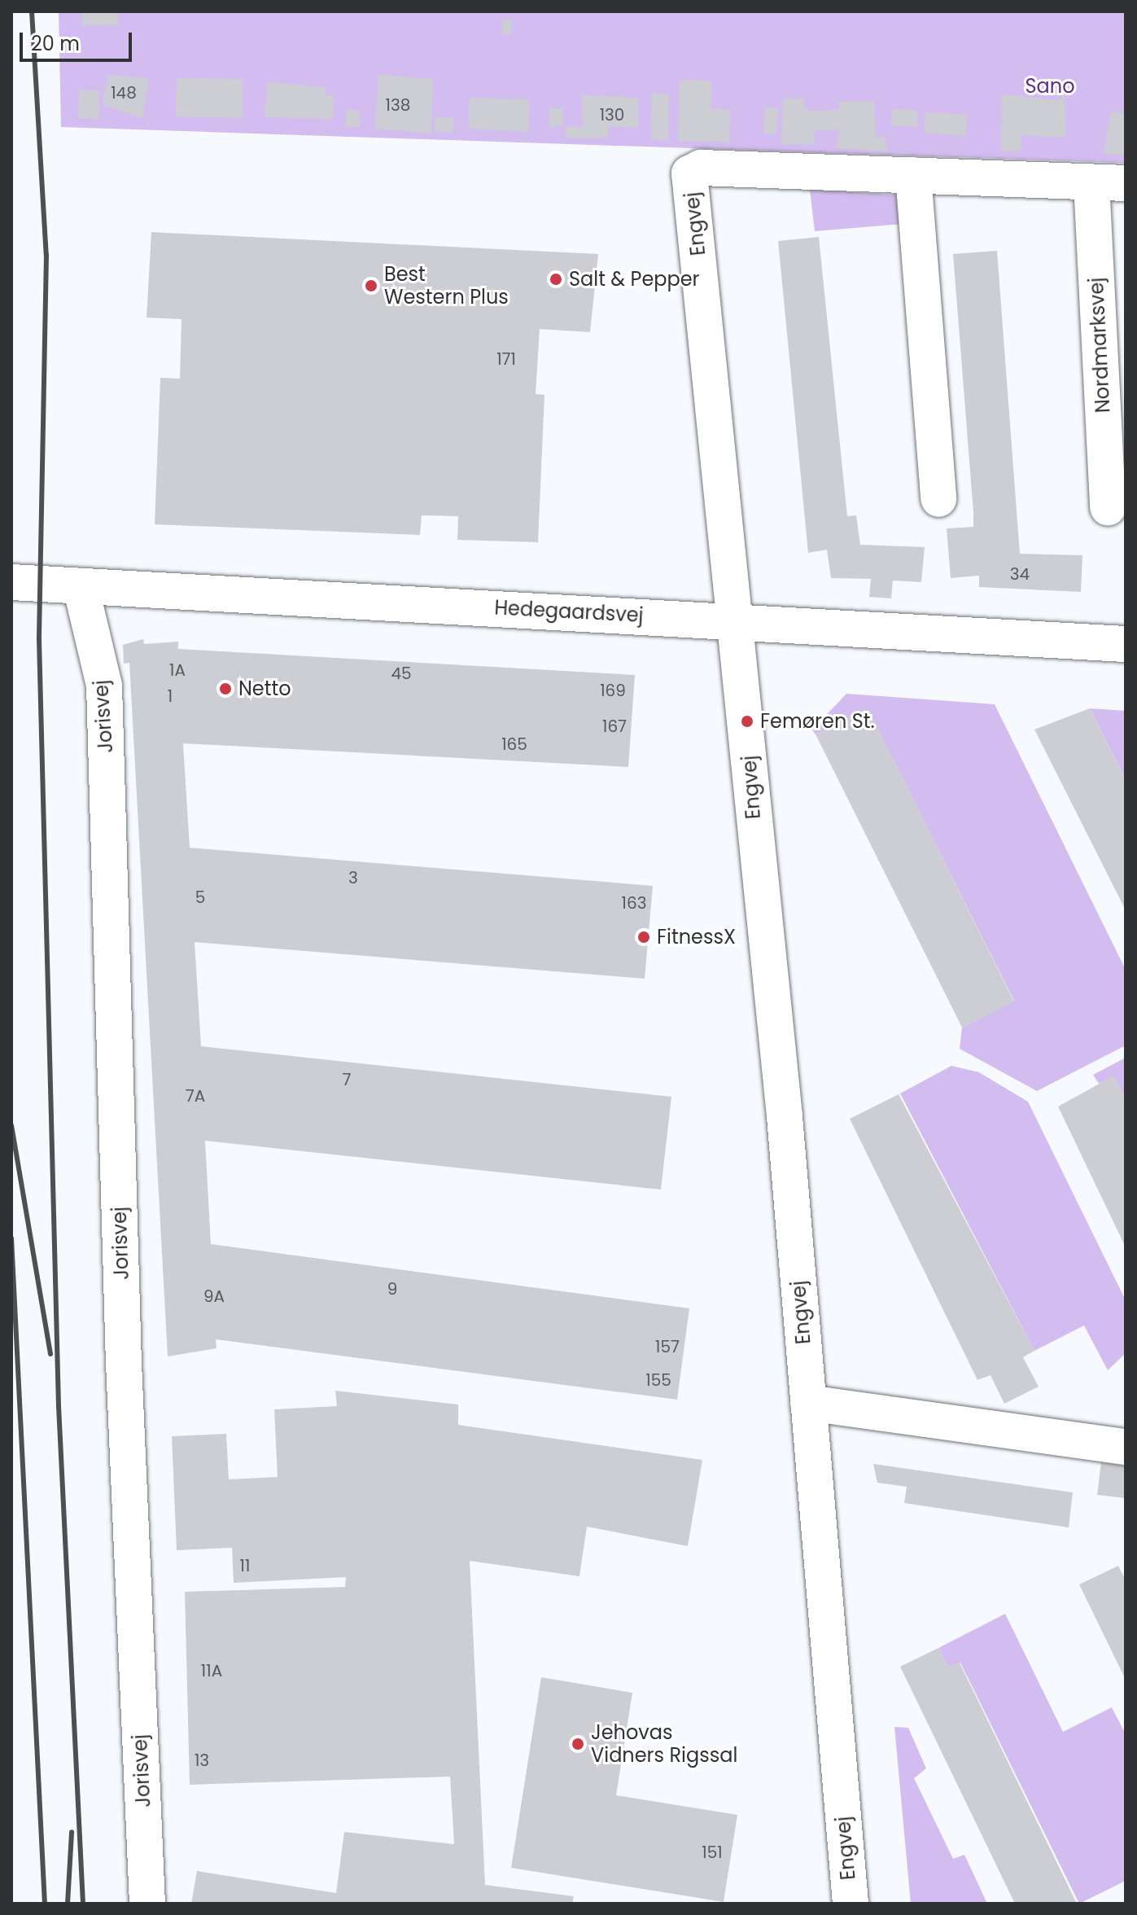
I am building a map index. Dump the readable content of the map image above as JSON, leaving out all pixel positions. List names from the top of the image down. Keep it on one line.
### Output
{"streets":{"street":["Engvej","Nordmarksvej","Hedegaardsvej","Jorisvej"]},"crossings":[["Engvej","Nordmarksvej"],["Engvej","Hedegaardsvej"],["Hedegaardsvej","Jorisvej"]],"parks":["Sano"],"places":["Salt & Pepper","Best Western Plus","Netto","Femøren St.","FitnessX","Jehovas Vidners Rigssal"],"house_numbers":["148","138","130","171","34","1A","45","169","1","167","165","3","5","163","7","7A","9","9A","157","155","11","11A","13","151"],"scale_bar":"20 m"}
